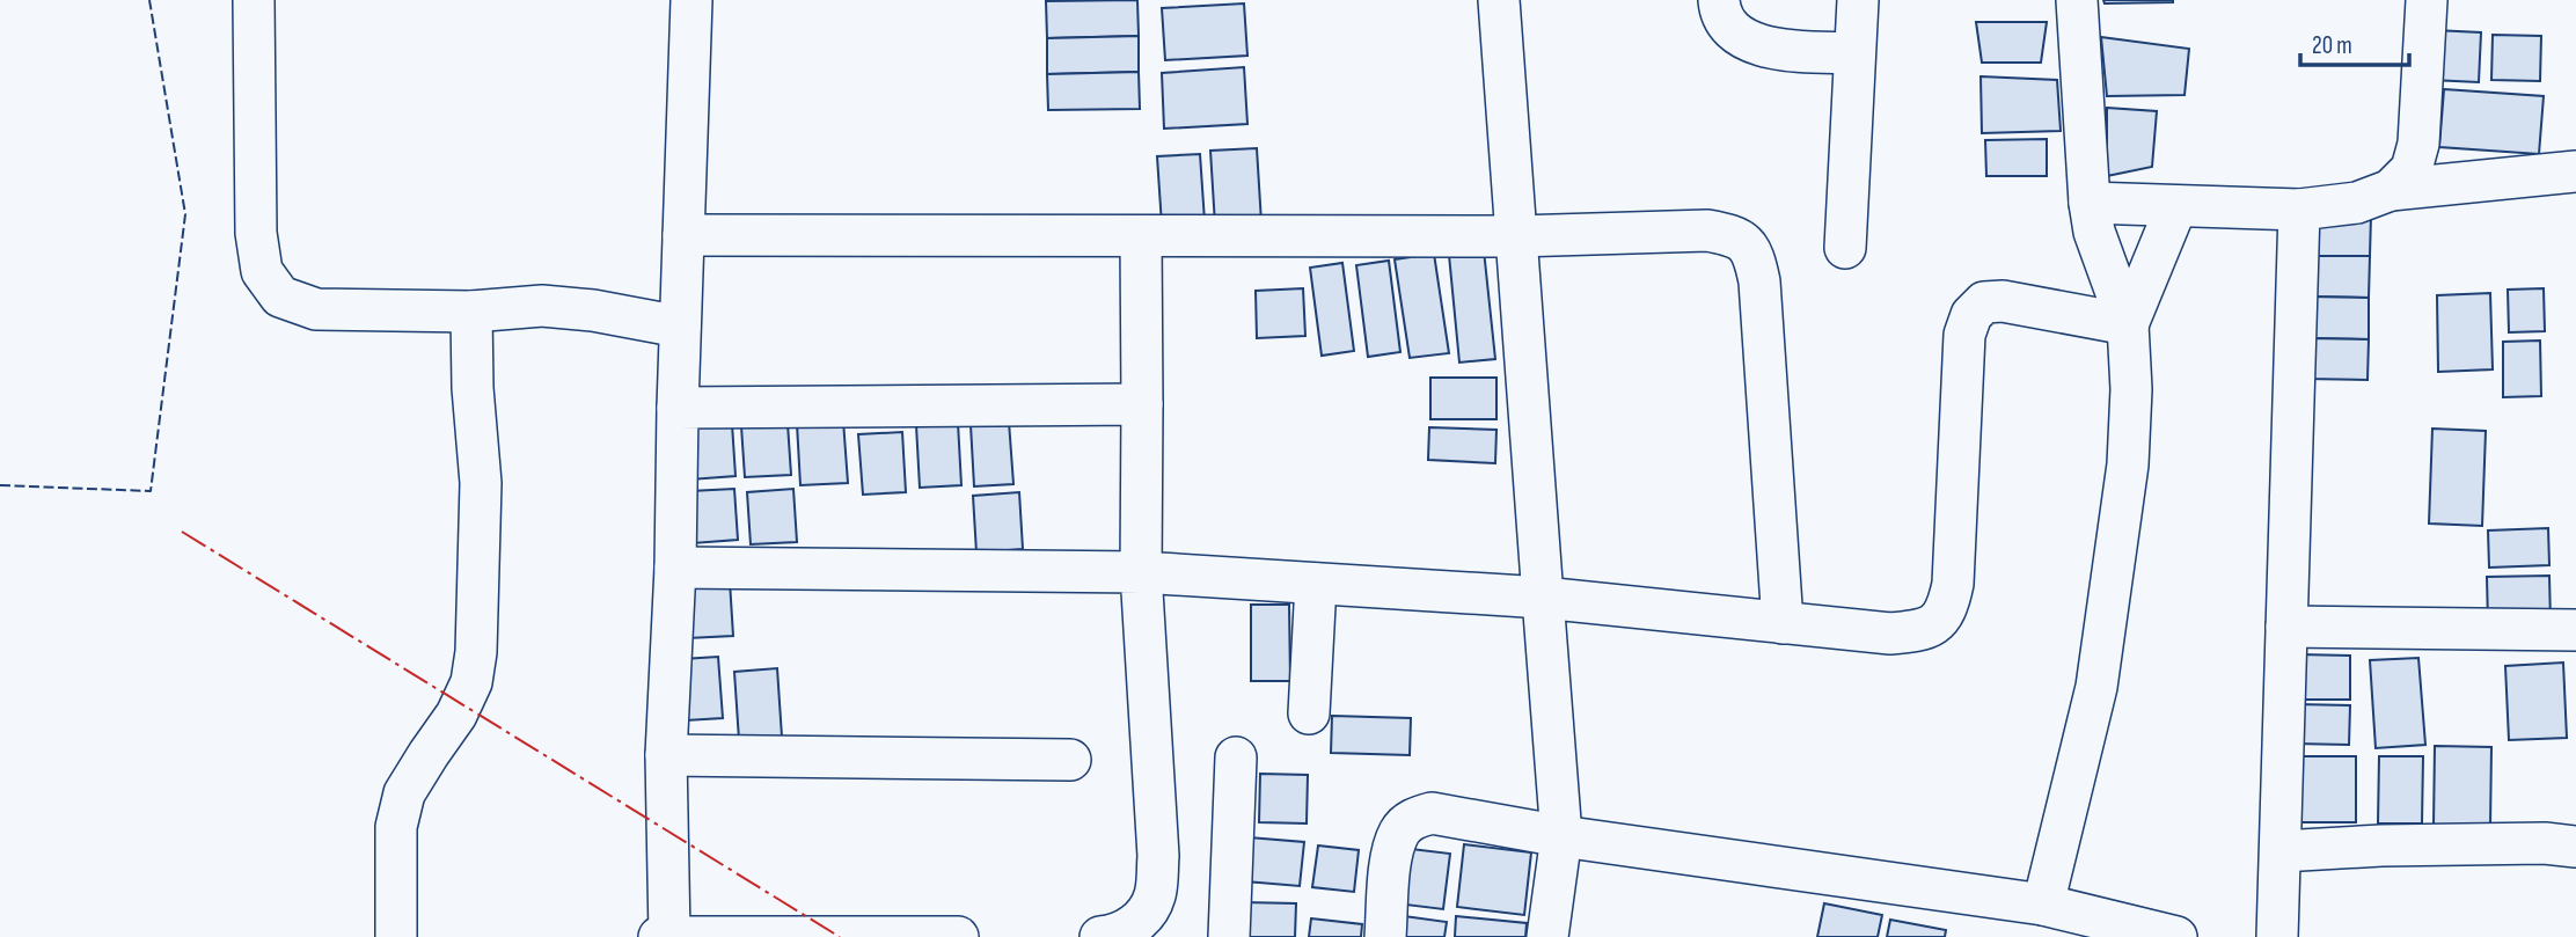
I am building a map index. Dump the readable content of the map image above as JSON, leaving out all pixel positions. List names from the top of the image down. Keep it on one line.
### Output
{"scale_bar":"20 m"}
